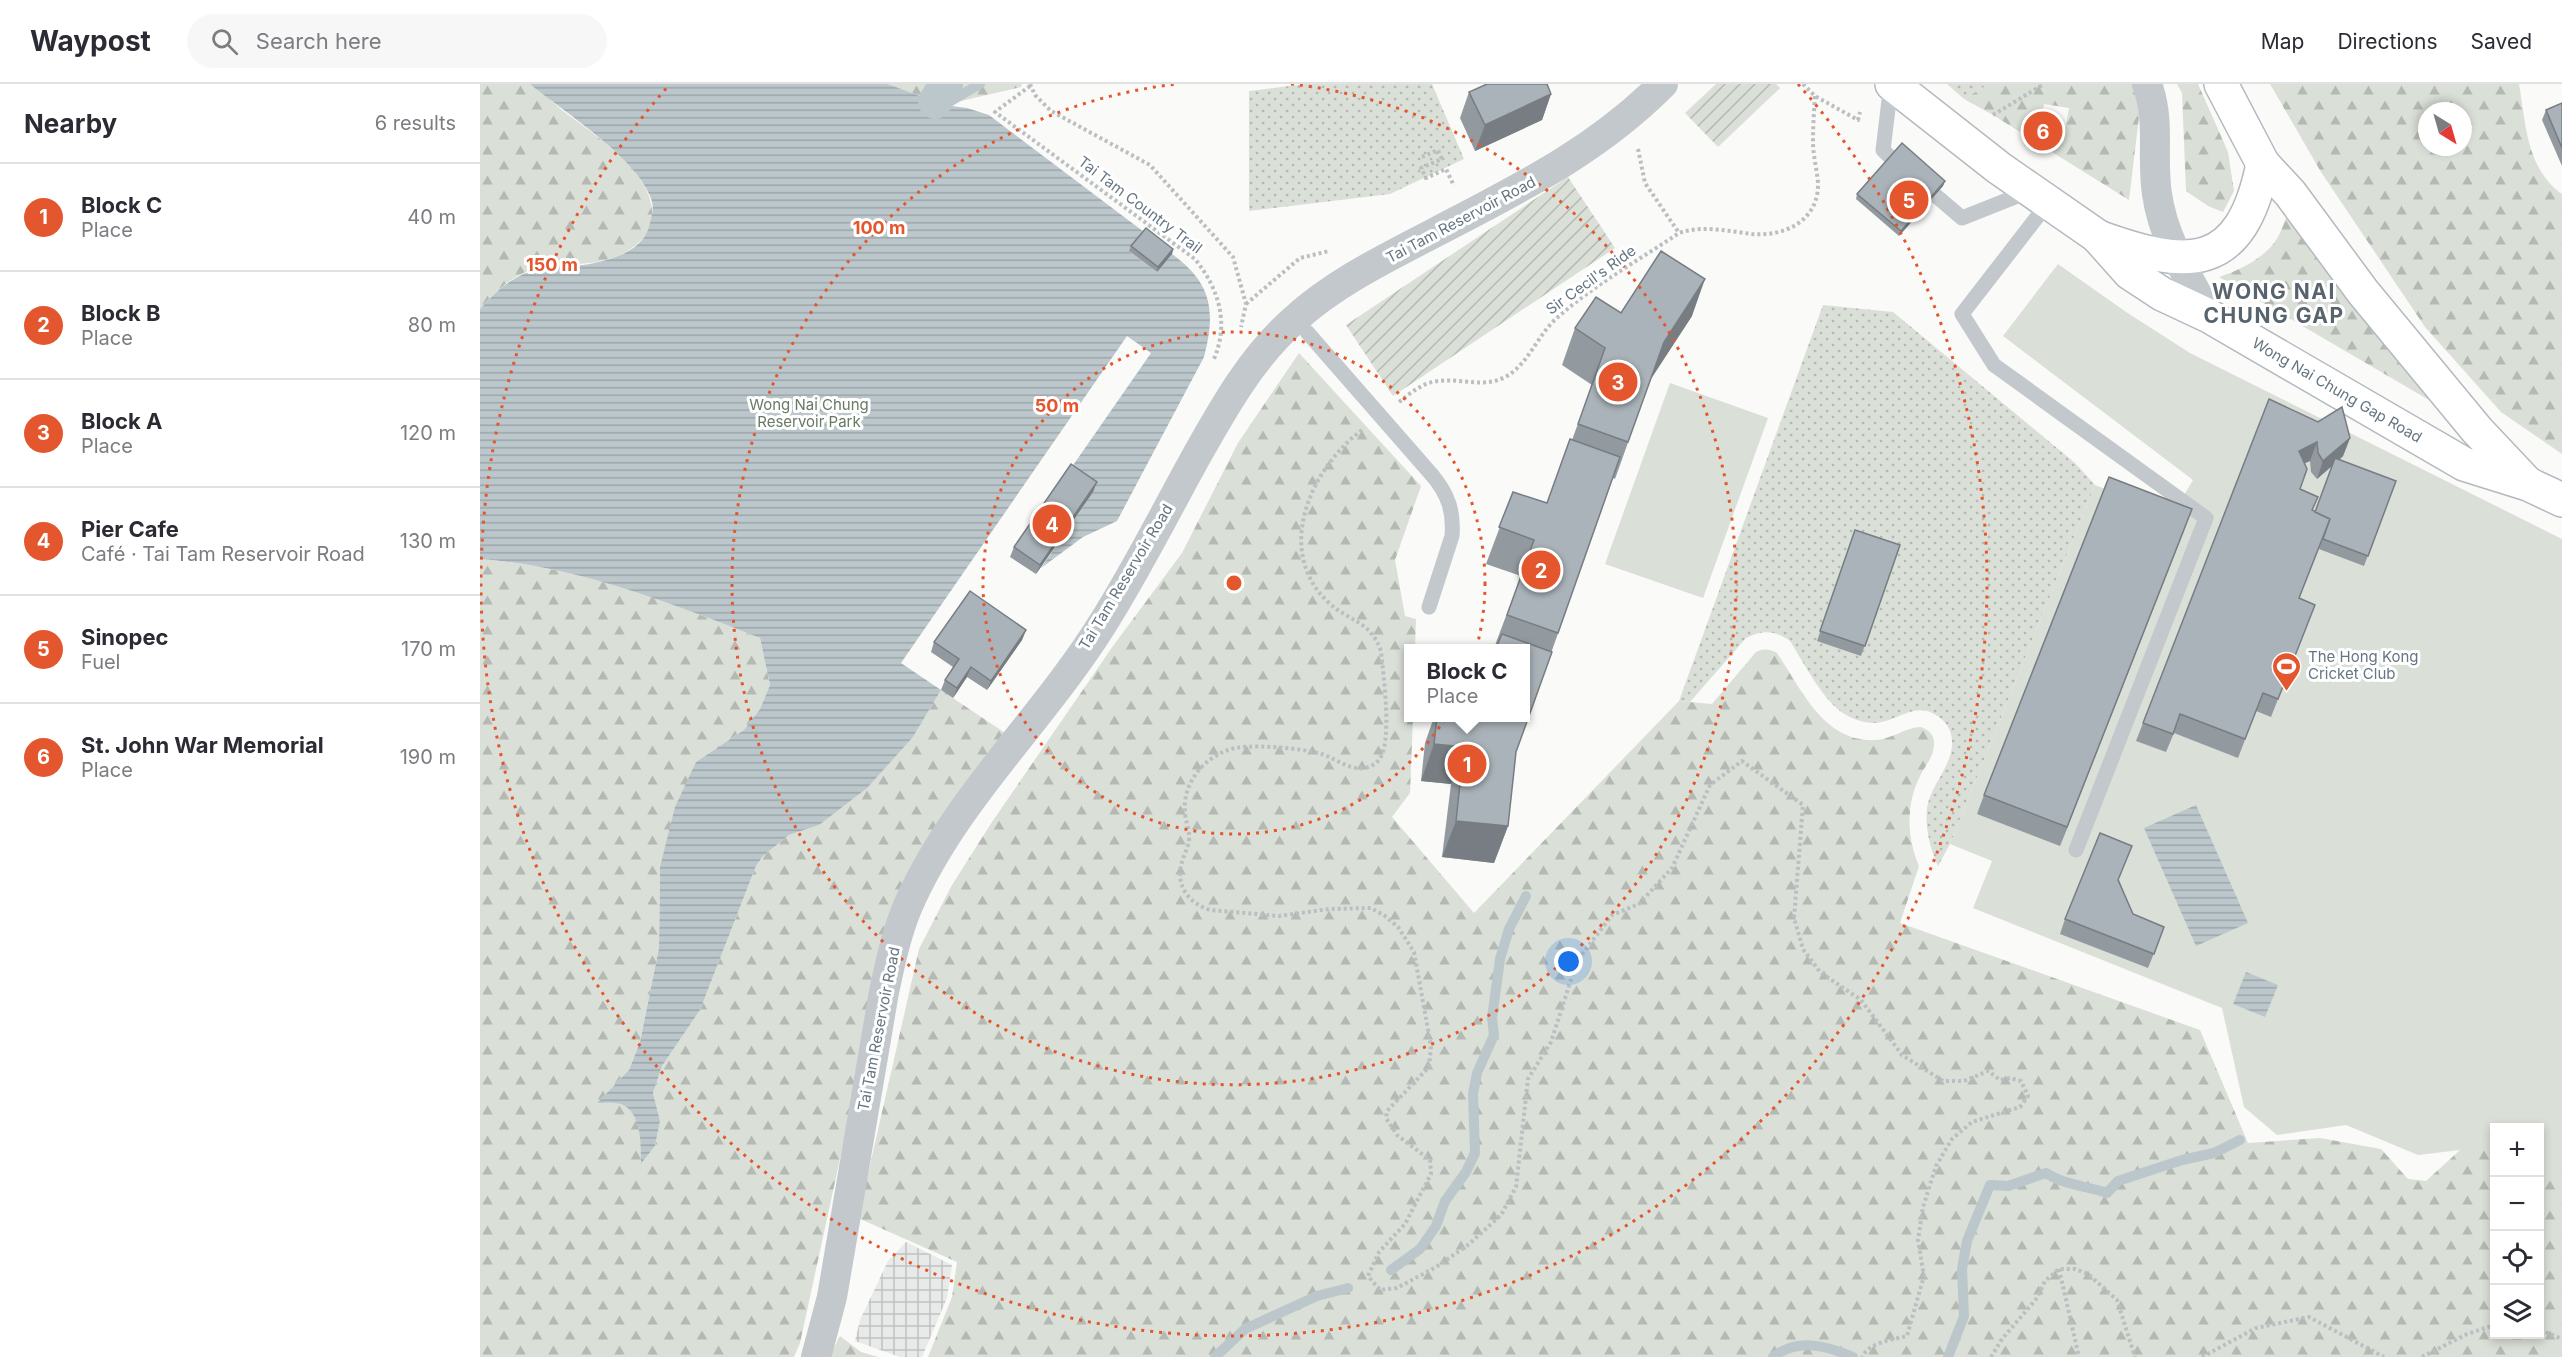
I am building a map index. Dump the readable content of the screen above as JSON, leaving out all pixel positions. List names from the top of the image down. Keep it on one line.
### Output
{"streets":{"main road":["Wong Nai Chung Gap Road"],"street":["Tai Tam Reservoir Road"],"path":["Tai Tam Country Trail","Sir Cecil's Ride"]},"districts":["WONG NAI CHUNG GAP"],"parks":["Wong Nai Chung Reservoir Park"],"places":{"sports":["The Hong Kong Cricket Club"]},"north":"bottom right","page":{"header":"Waypost","search":"Search here","nav":["Map","Directions","Saved"],"heading":["Nearby","6 results"],"pins":["6","5","3","4","2","1"],"list":[{"mark":"1","name":"Block C","note":"Place","value":"40 m"},{"mark":"2","name":"Block B","note":"Place","value":"80 m"},{"mark":"3","name":"Block A","note":"Place","value":"120 m"},{"mark":"4","name":"Pier Cafe","note":"Café · Tai Tam Reservoir Road","value":"130 m"},{"mark":"5","name":"Sinopec","note":"Fuel","value":"170 m"},{"mark":"6","name":"St. John War Memorial","note":"Place","value":"190 m"}],"popup":["Block C","Place"],"map_buttons":["+","−"]},"rings":["100 m","150 m","50 m"]}
